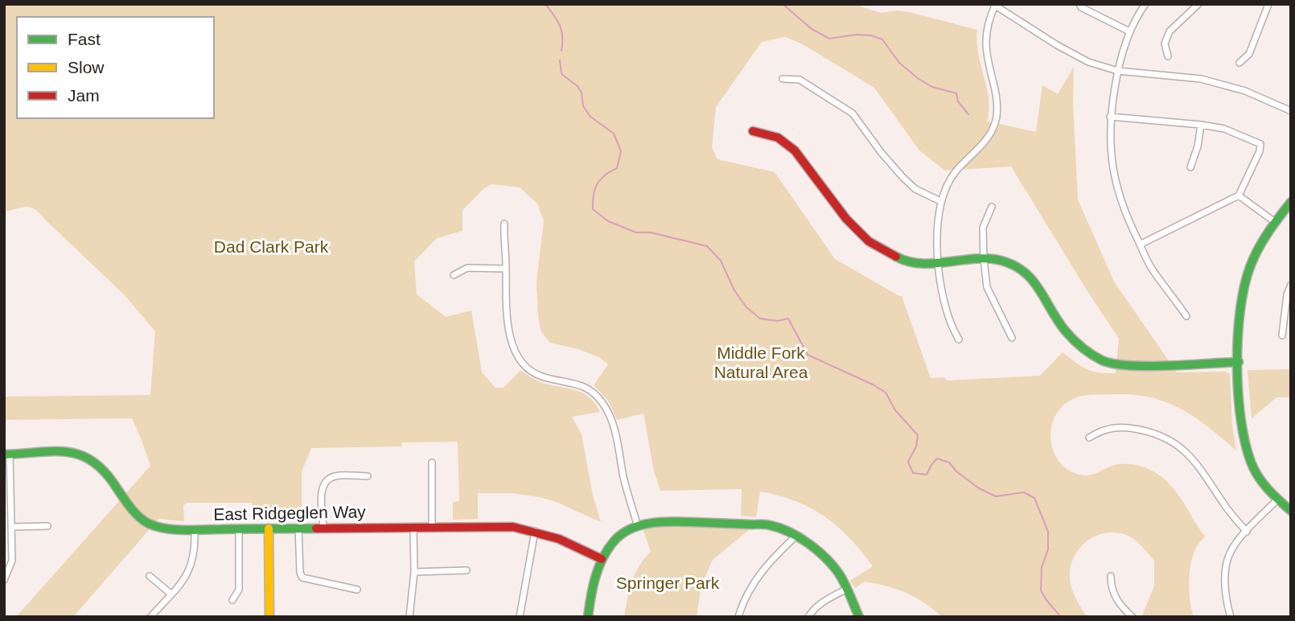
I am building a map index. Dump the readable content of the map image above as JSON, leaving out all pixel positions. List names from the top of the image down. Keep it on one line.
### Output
{"streets":{"street":["East Ridgeglen Way"]},"parks":["Dad Clark Park","Middle Fork Natural Area","Springer Park"],"legend":["Fast","Slow","Jam"]}
